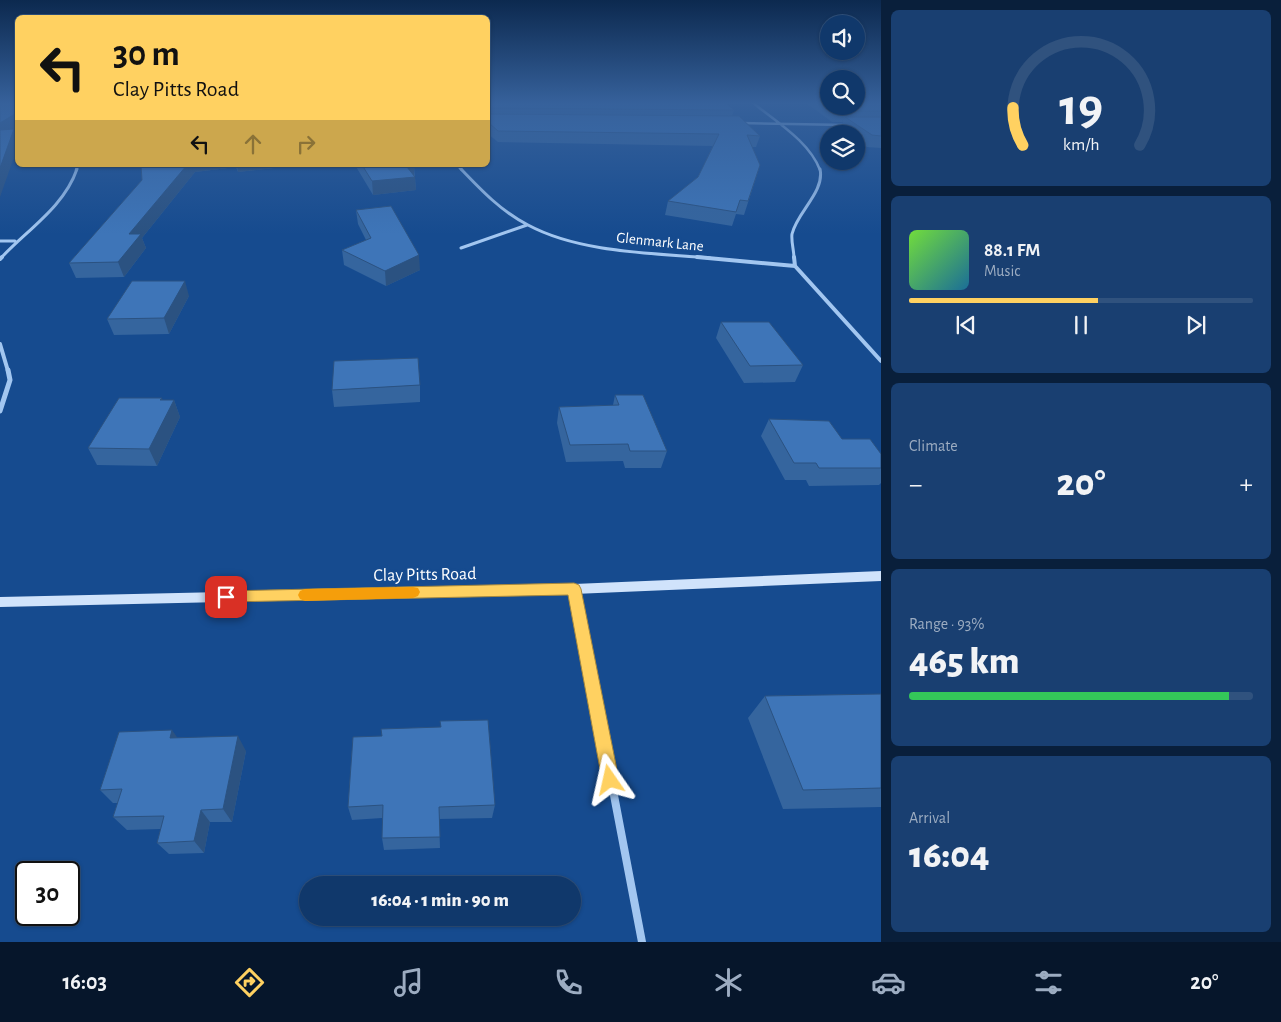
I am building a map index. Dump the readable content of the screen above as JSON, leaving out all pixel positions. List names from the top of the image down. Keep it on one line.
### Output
{"streets":{"street":["Glenmark Lane","Clay Pitts Road"]},"page":{"turn":["30 m","Clay Pitts Road"],"song":["88.1 FM","Music"],"tile":["Climate",["Range · 93%","465 km"],["Arrival","16:04"]],"heat":["−","20°","+"],"limit":"30","trip":"16:04 · 1 min · 90 m","tabs":["16:03","20°"],"gauge":["19","km/h"]}}
